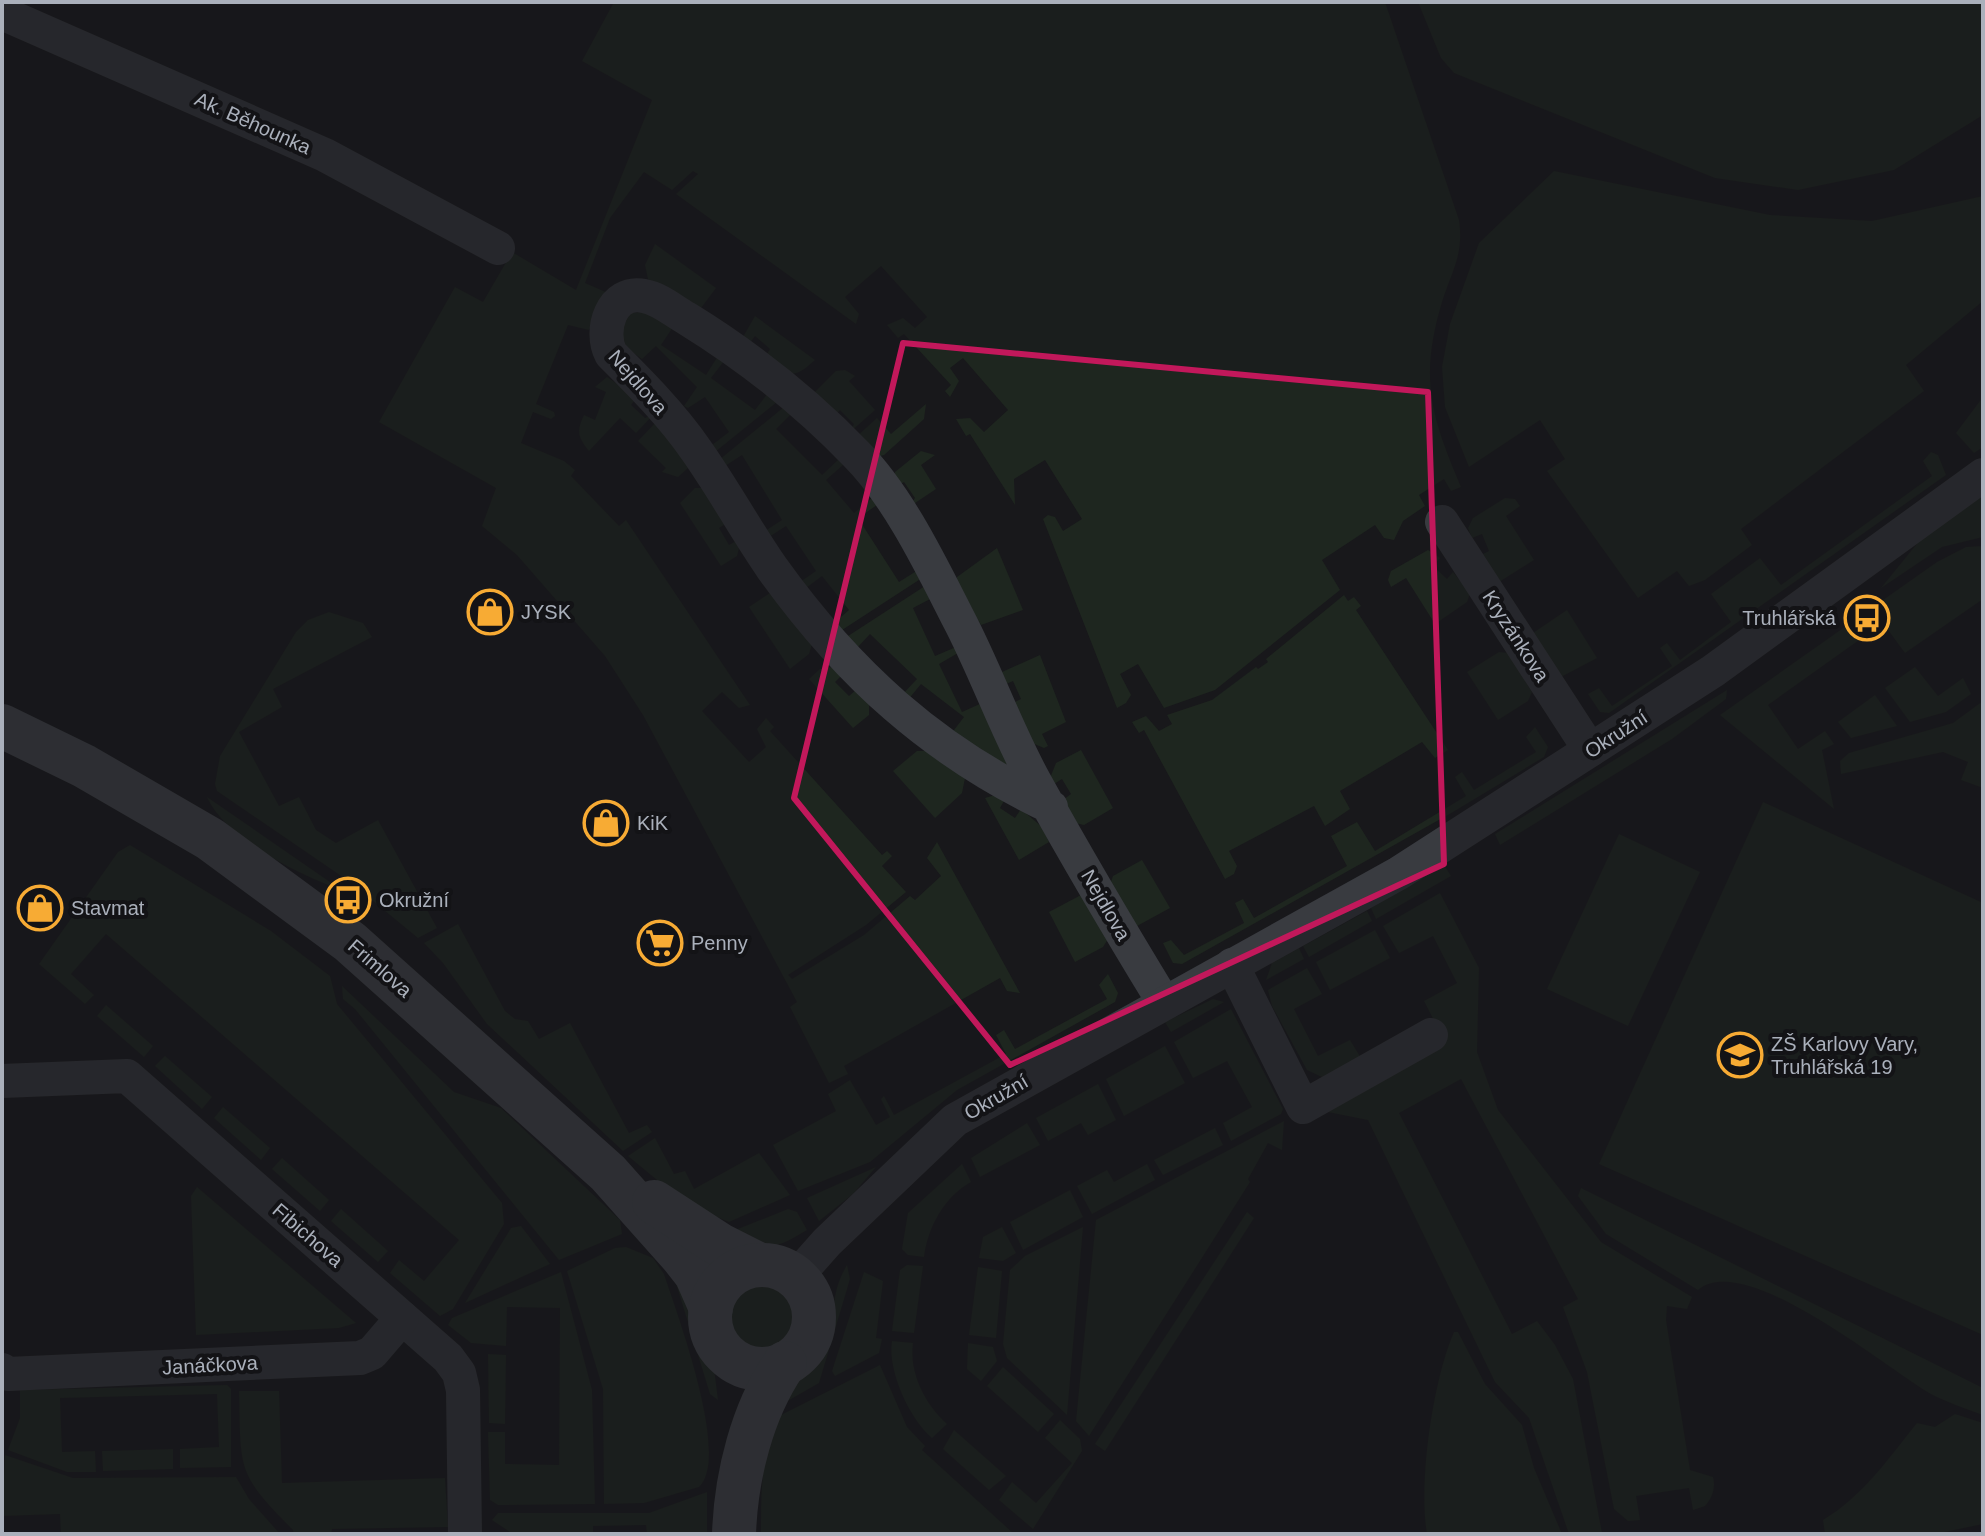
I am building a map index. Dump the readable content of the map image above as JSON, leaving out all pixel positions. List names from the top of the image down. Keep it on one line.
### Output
{"streets":{"main road":["Okružní","Frimlova"],"street":["Ak. Běhounka","Nejdlova","Kryzánkova","Fibichova","Janáčkova"]},"crossings":[["Nejdlova","Okružní"],["Kryzánkova","Okružní"],["Okružní","Frimlova"],["Fibichova","Janáčkova"]],"places":{"shop":["JYSK","KiK","Stavmat"],"bus stop":["Truhlářská","Okružní"],"supermarket":["Penny"],"school or university":["ZŠ Karlovy Vary, Truhlářská 19"]}}
